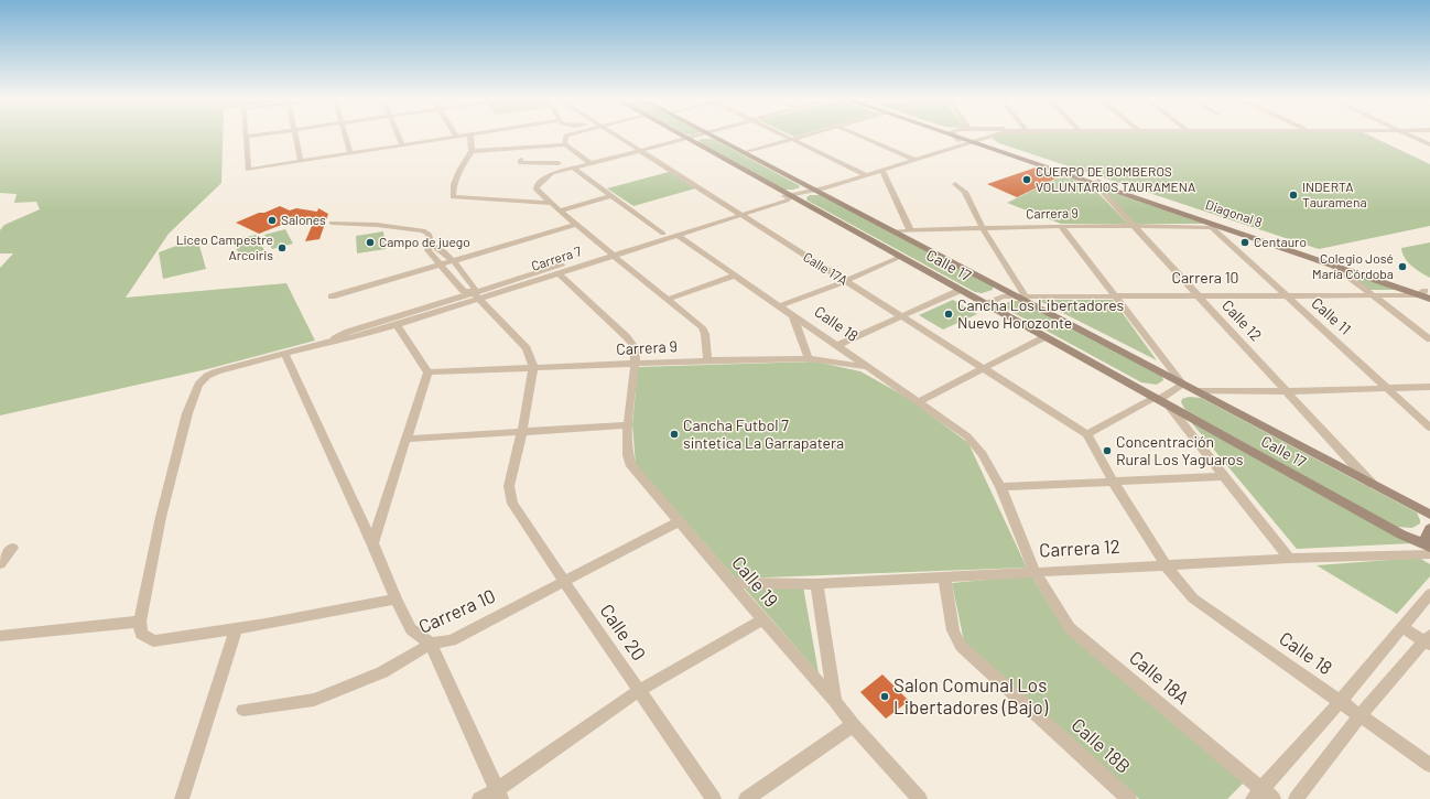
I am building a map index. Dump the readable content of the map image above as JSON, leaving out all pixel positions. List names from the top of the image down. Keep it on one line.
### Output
{"streets":{"street":["Carrera 9","Diagonal 8","Carrera 7","Calle 17","Calle 17A","Carrera 10","Calle 11","Calle 12","Calle 18","Carrera 12","Calle 19","Calle 20","Calle 18A","Calle 18B"]},"crossings":[["Carrera 9","Diagonal 8"],["Carrera 9","Calle 17"],["Carrera 9","Calle 11"],["Carrera 9","Calle 12"],["Carrera 9","Calle 18"],["Carrera 9","Calle 19"],["Diagonal 8","Carrera 7"],["Diagonal 8","Carrera 10"],["Diagonal 8","Calle 11"],["Diagonal 8","Calle 12"],["Carrera 7","Calle 17"],["Carrera 7","Calle 17A"],["Carrera 7","Calle 18"],["Calle 17","Carrera 10"],["Calle 17","Calle 12"],["Calle 17A","Calle 18"],["Carrera 10","Calle 11"],["Carrera 10","Calle 12"],["Carrera 10","Calle 19"],["Carrera 10","Calle 20"],["Calle 18","Carrera 12"],["Calle 18","Calle 18A"],["Carrera 12","Calle 19"],["Carrera 12","Calle 18A"],["Carrera 12","Calle 18B"]],"places":["CUERPO DE BOMBEROS VOLUNTARIOS TAURAMENA","INDERTA Tauramena","Salones","Campo de juego","Centauro","Liceo Campestre Arcoiris","Colegio José María Córdoba","Cancha Los Libertadores Nuevo Horozonte","Cancha Futbol 7 sintetica La Garrapatera","Concentración Rural Los Yaguaros","Salon Comunal Los Libertadores (Bajo)"]}
